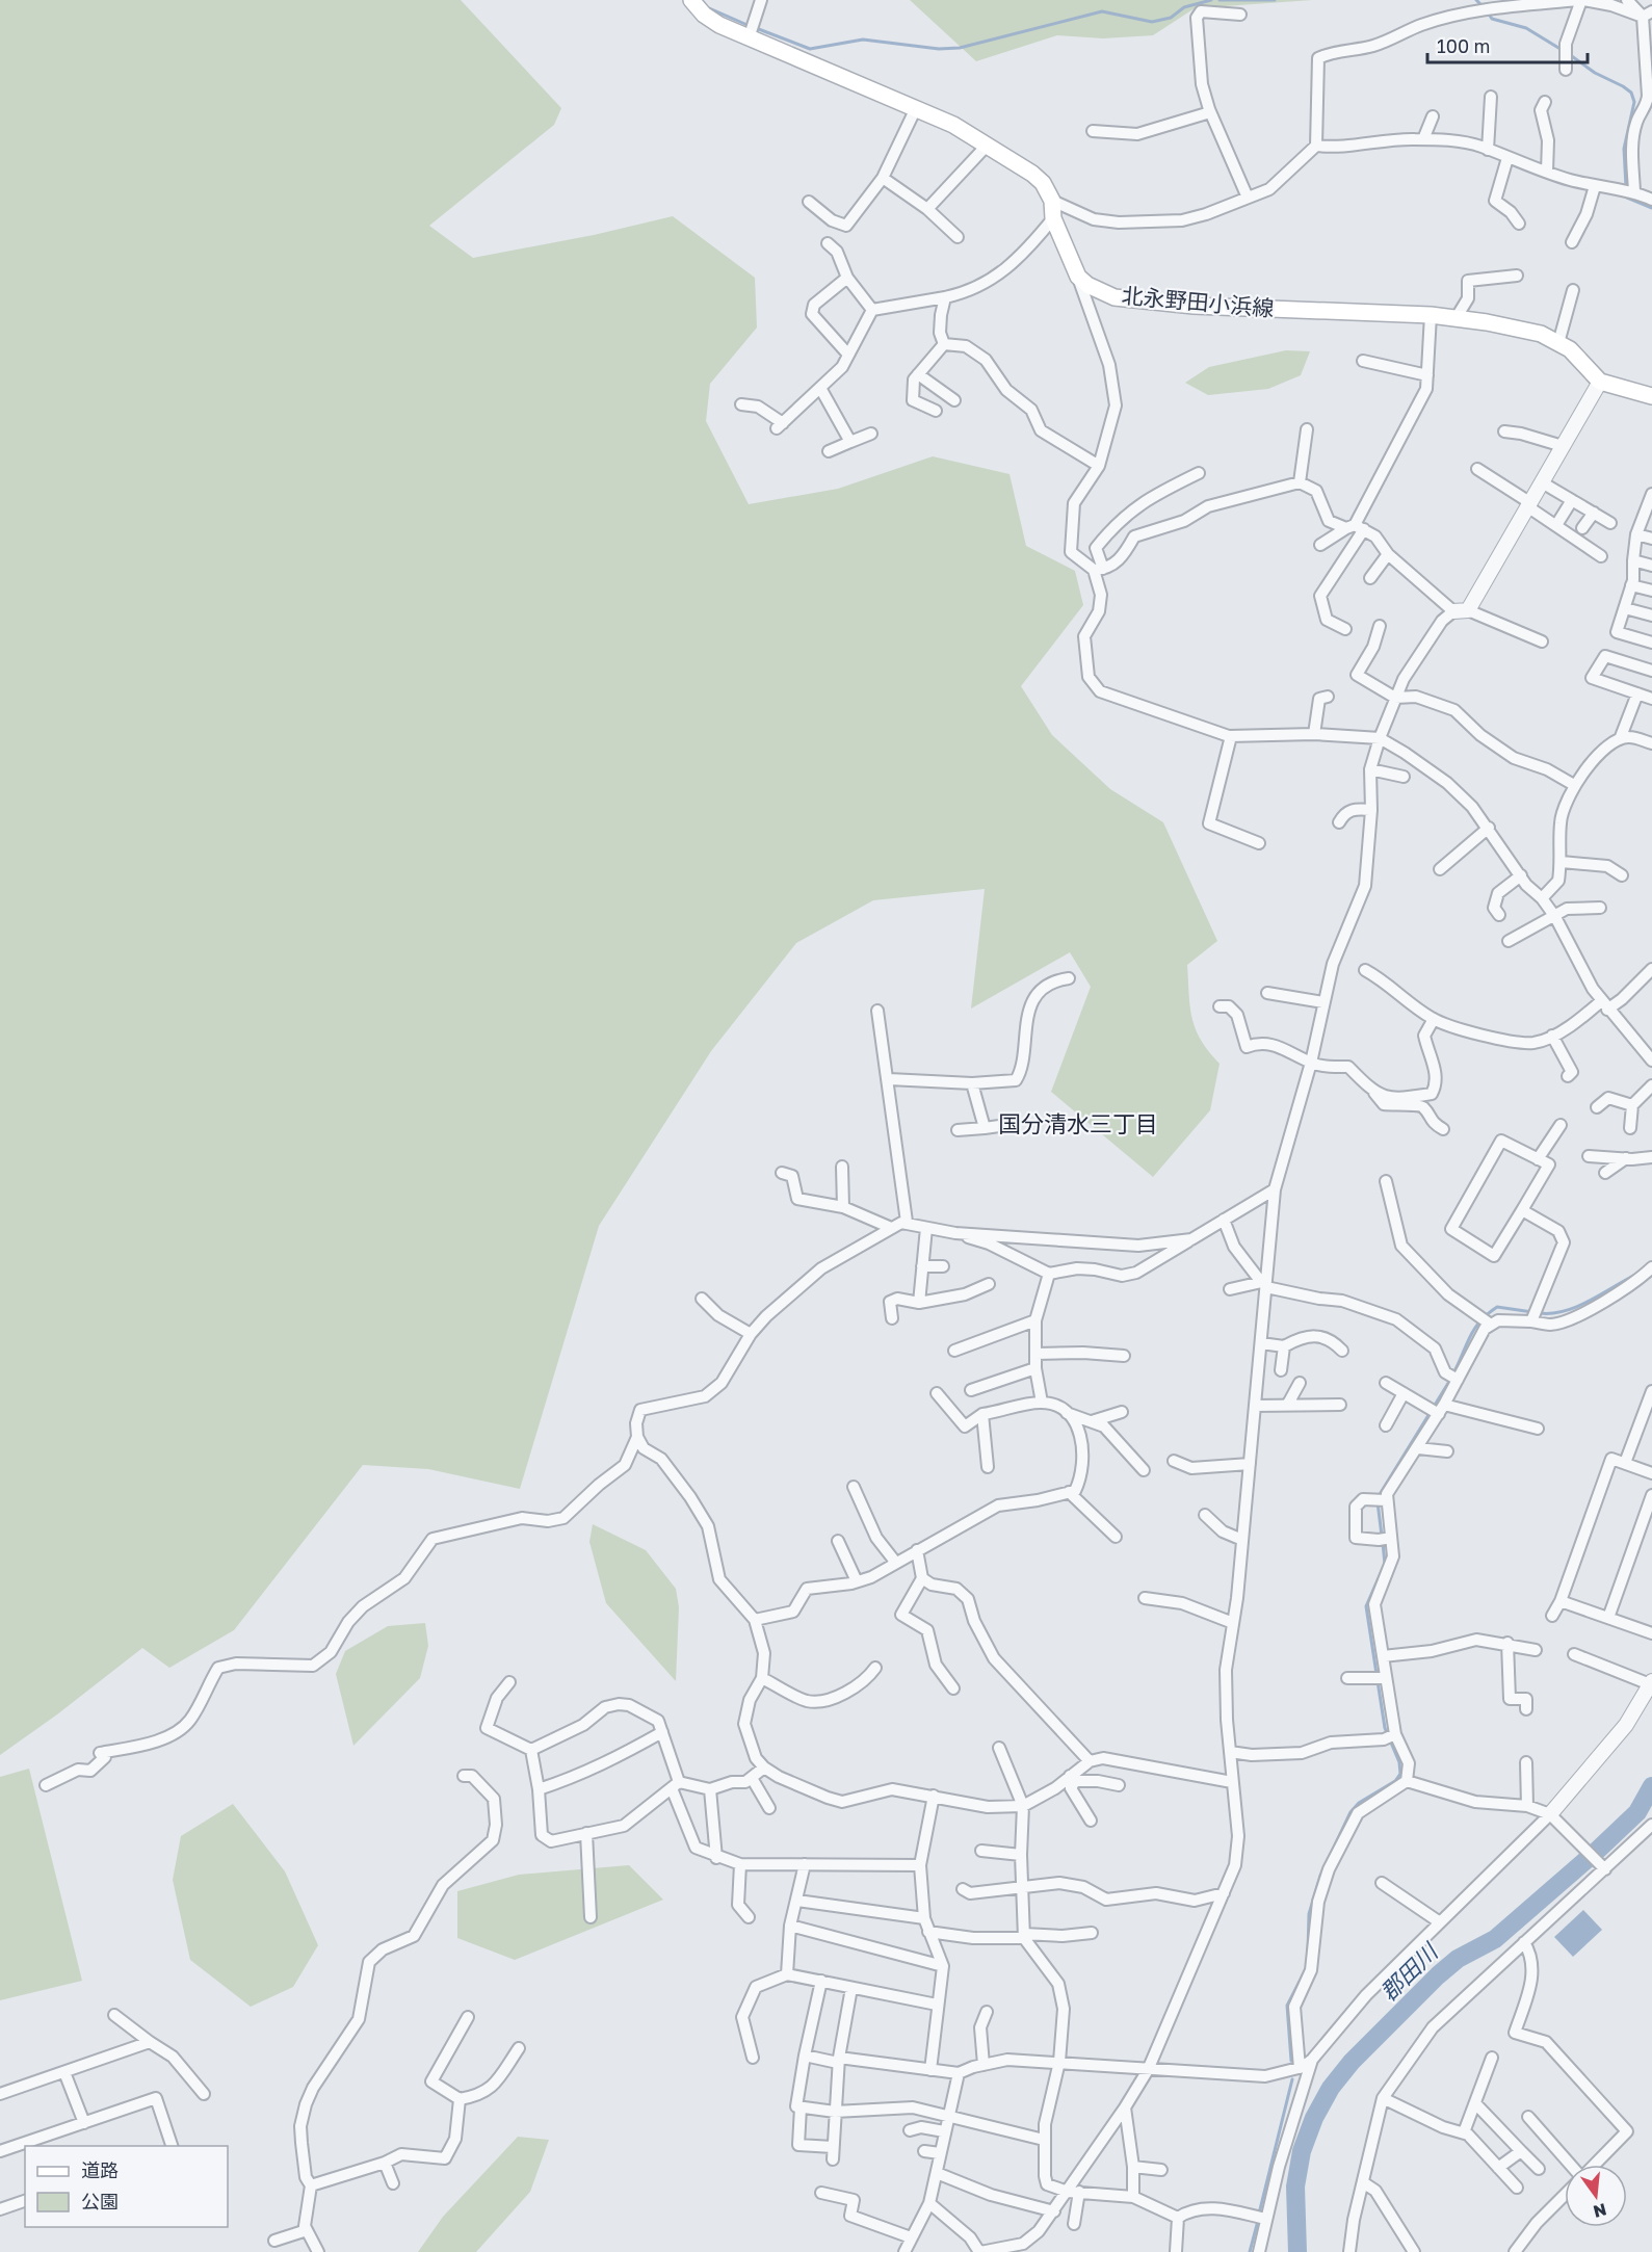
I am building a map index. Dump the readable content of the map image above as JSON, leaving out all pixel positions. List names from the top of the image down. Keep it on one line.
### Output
{"streets":{"main road":["北永野田小浜線"]},"districts":["国分清水三丁目"],"water":["郡田川"],"legend":["道路","公園"],"scale_bar":"100 m","north":"bottom"}
